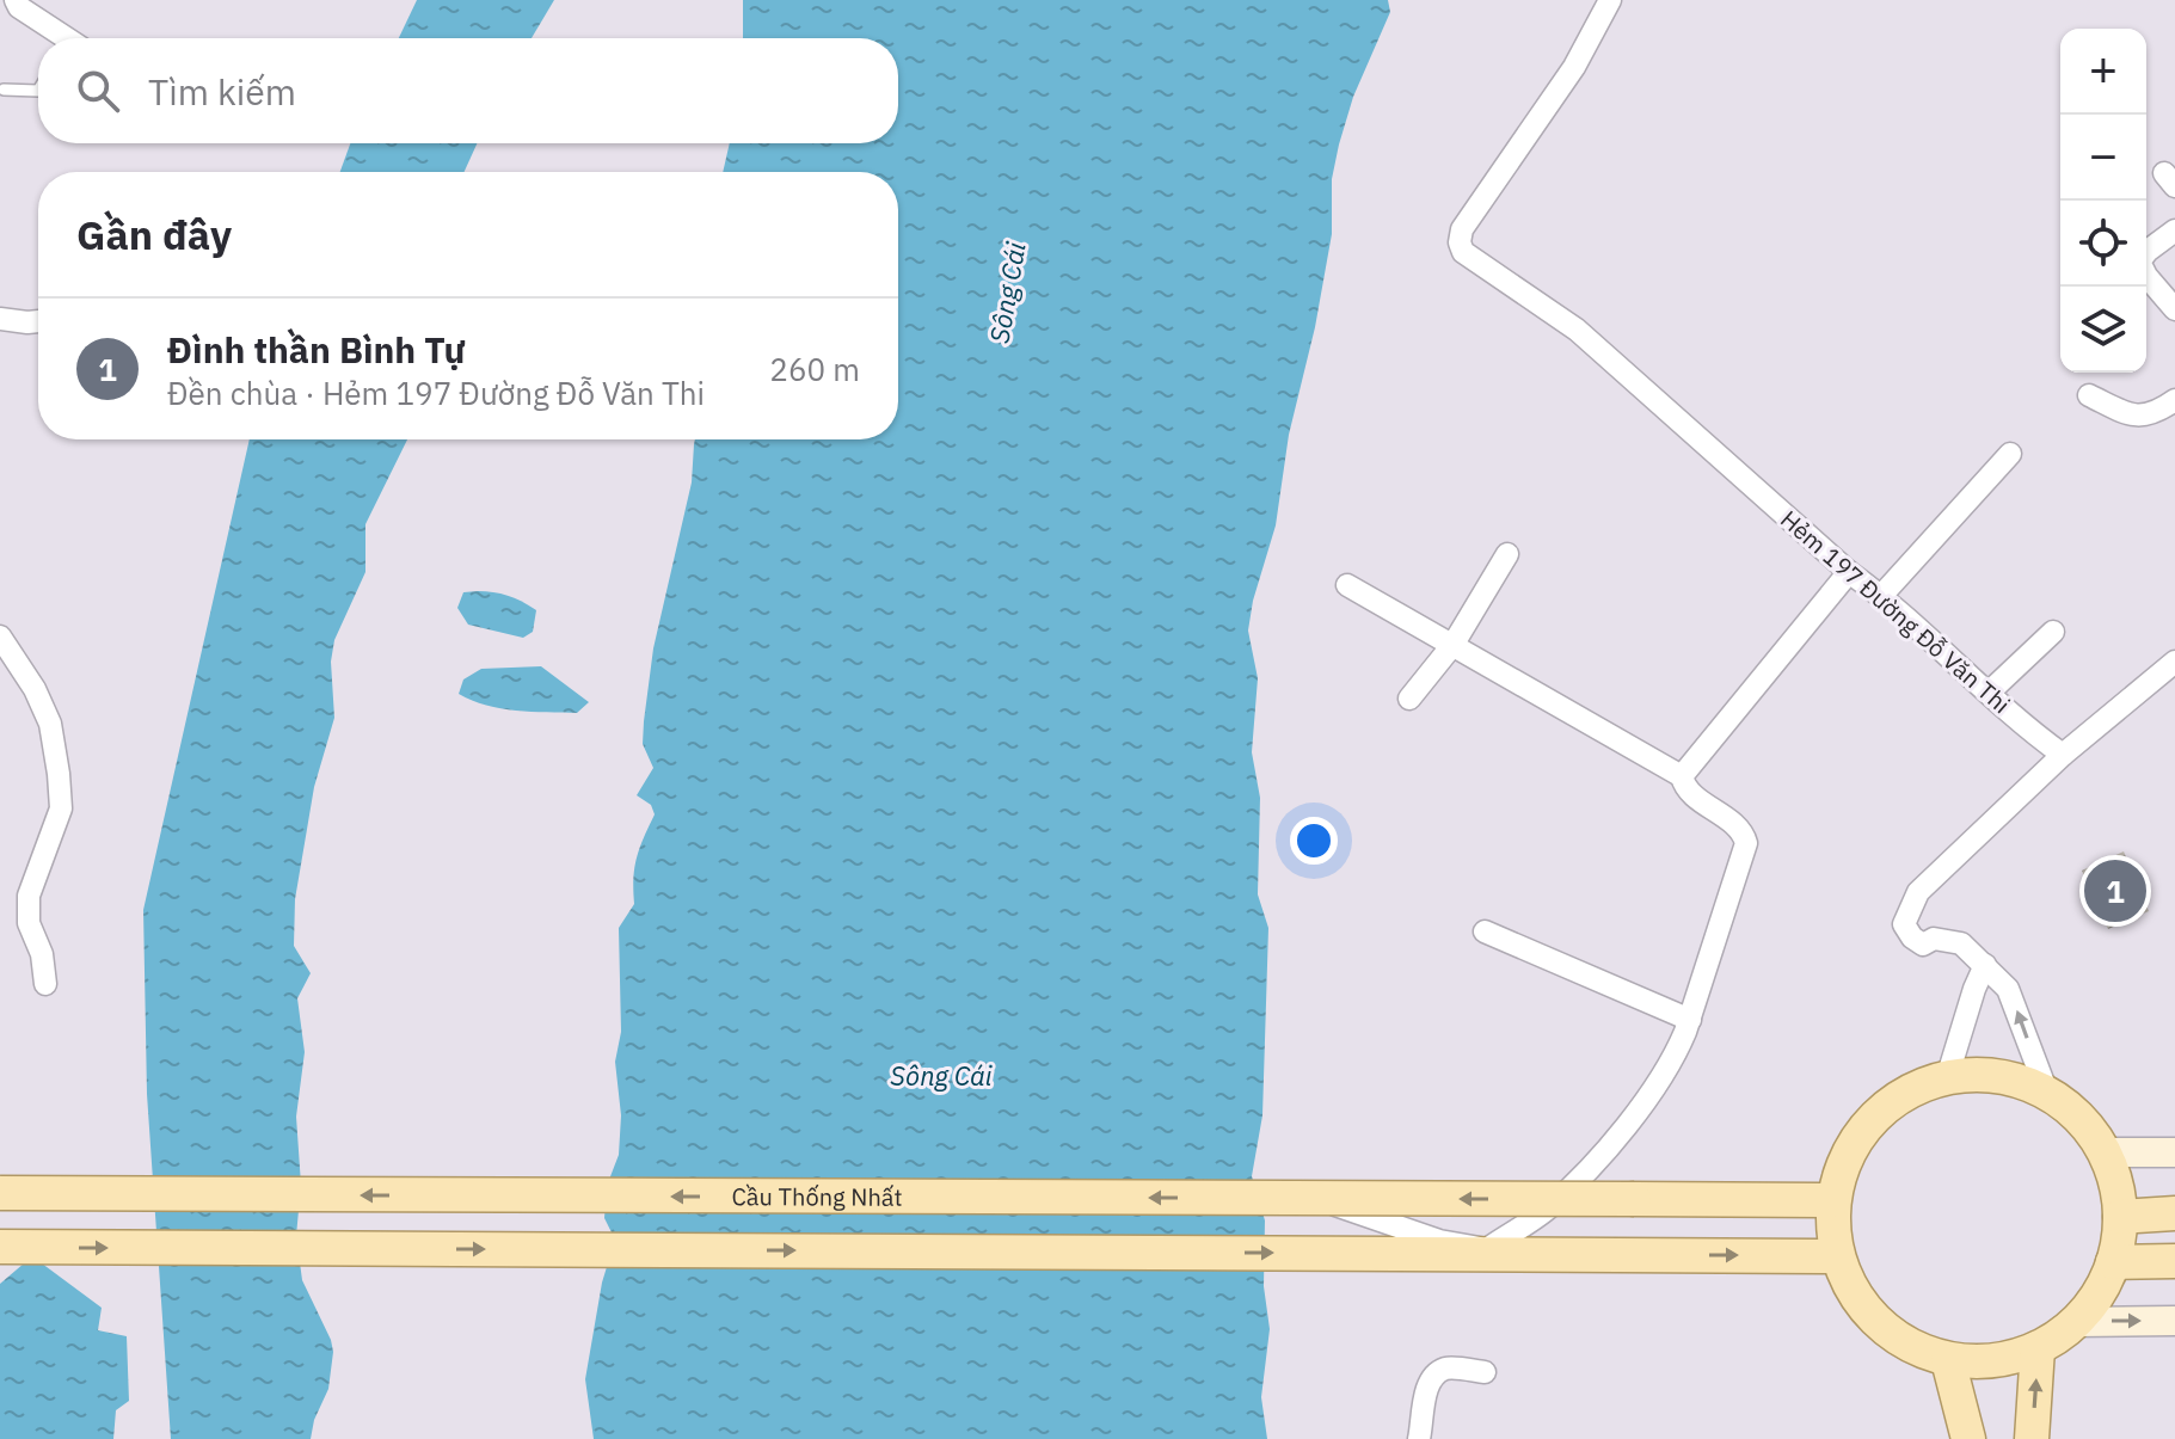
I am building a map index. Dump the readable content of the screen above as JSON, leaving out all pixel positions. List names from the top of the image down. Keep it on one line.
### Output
{"streets":{"main road":["Cầu Thống Nhất"],"street":["Hẻm 197 Đường Đỗ Văn Thi"]},"water":["Sông Cái"],"page":{"map_buttons":["+","−"],"search":"Tìm kiếm","heading":"Gần đây","list":[{"mark":"1","name":"Đình thần Bình Tự","note":"Đền chùa · Hẻm 197 Đường Đỗ Văn Thi","value":"260 m"}],"pins":"1"}}
